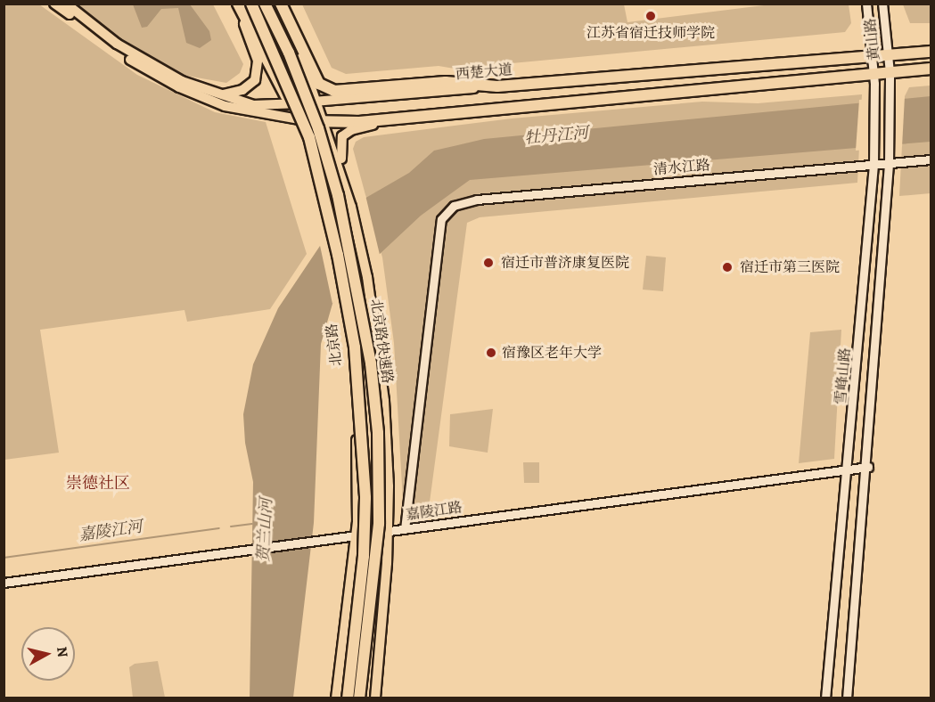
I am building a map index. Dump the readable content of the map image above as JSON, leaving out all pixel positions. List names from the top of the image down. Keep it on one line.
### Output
{"streets":{"highway":["西楚大道","北京路快速路"],"main road":["北京路"],"street":["黄山路","清水江路","雪峰山路","嘉陵江路"]},"crossings":[["黄山路","西楚大道"],["黄山路","雪峰山路"],["西楚大道","雪峰山路"],["清水江路","雪峰山路"],["清水江路","嘉陵江路"],["北京路","嘉陵江路"],["雪峰山路","嘉陵江路"]],"districts":["崇德社区"],"water":["牡丹江河","贺兰山河","嘉陵江河"],"places":["江苏省宿迁技师学院","宿迁市普济康复医院","宿迁市第三医院","宿豫区老年大学"],"north":"right"}
